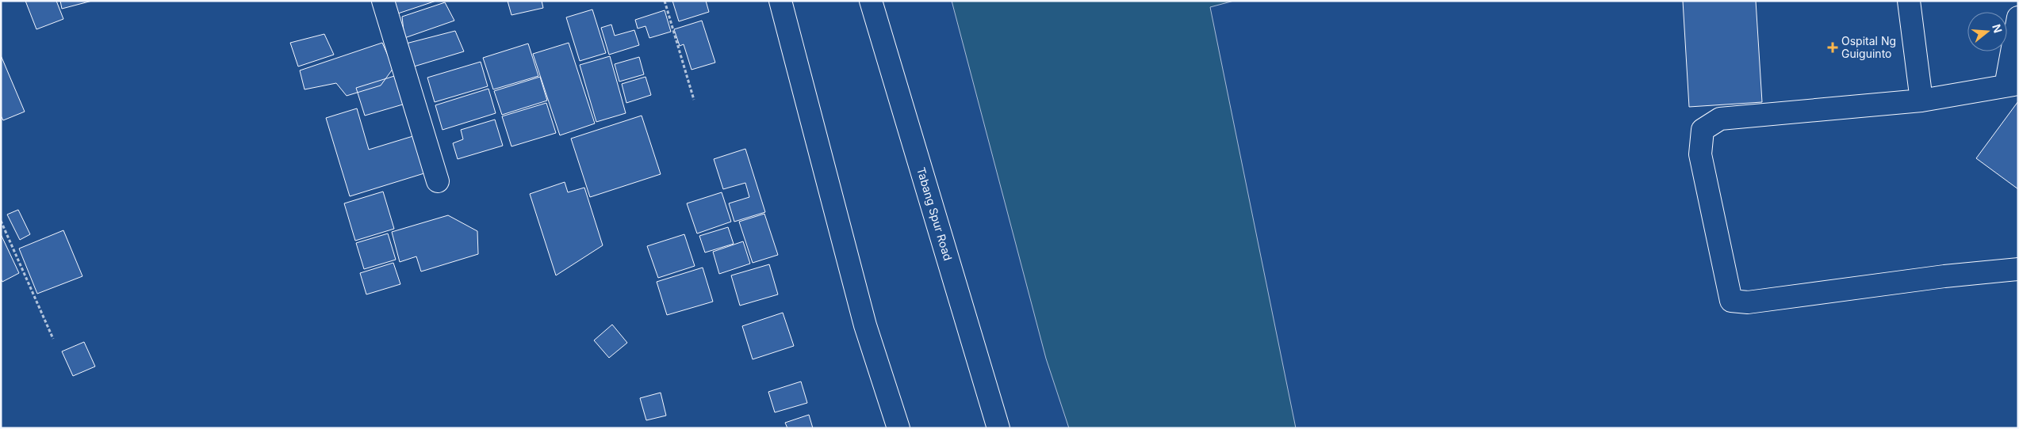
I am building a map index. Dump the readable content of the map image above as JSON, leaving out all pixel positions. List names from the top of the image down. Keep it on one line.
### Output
{"streets":{"main road":["Tabang Spur Road"]},"places":{"health":["Ospital Ng Guiguinto"]},"north":"right"}
